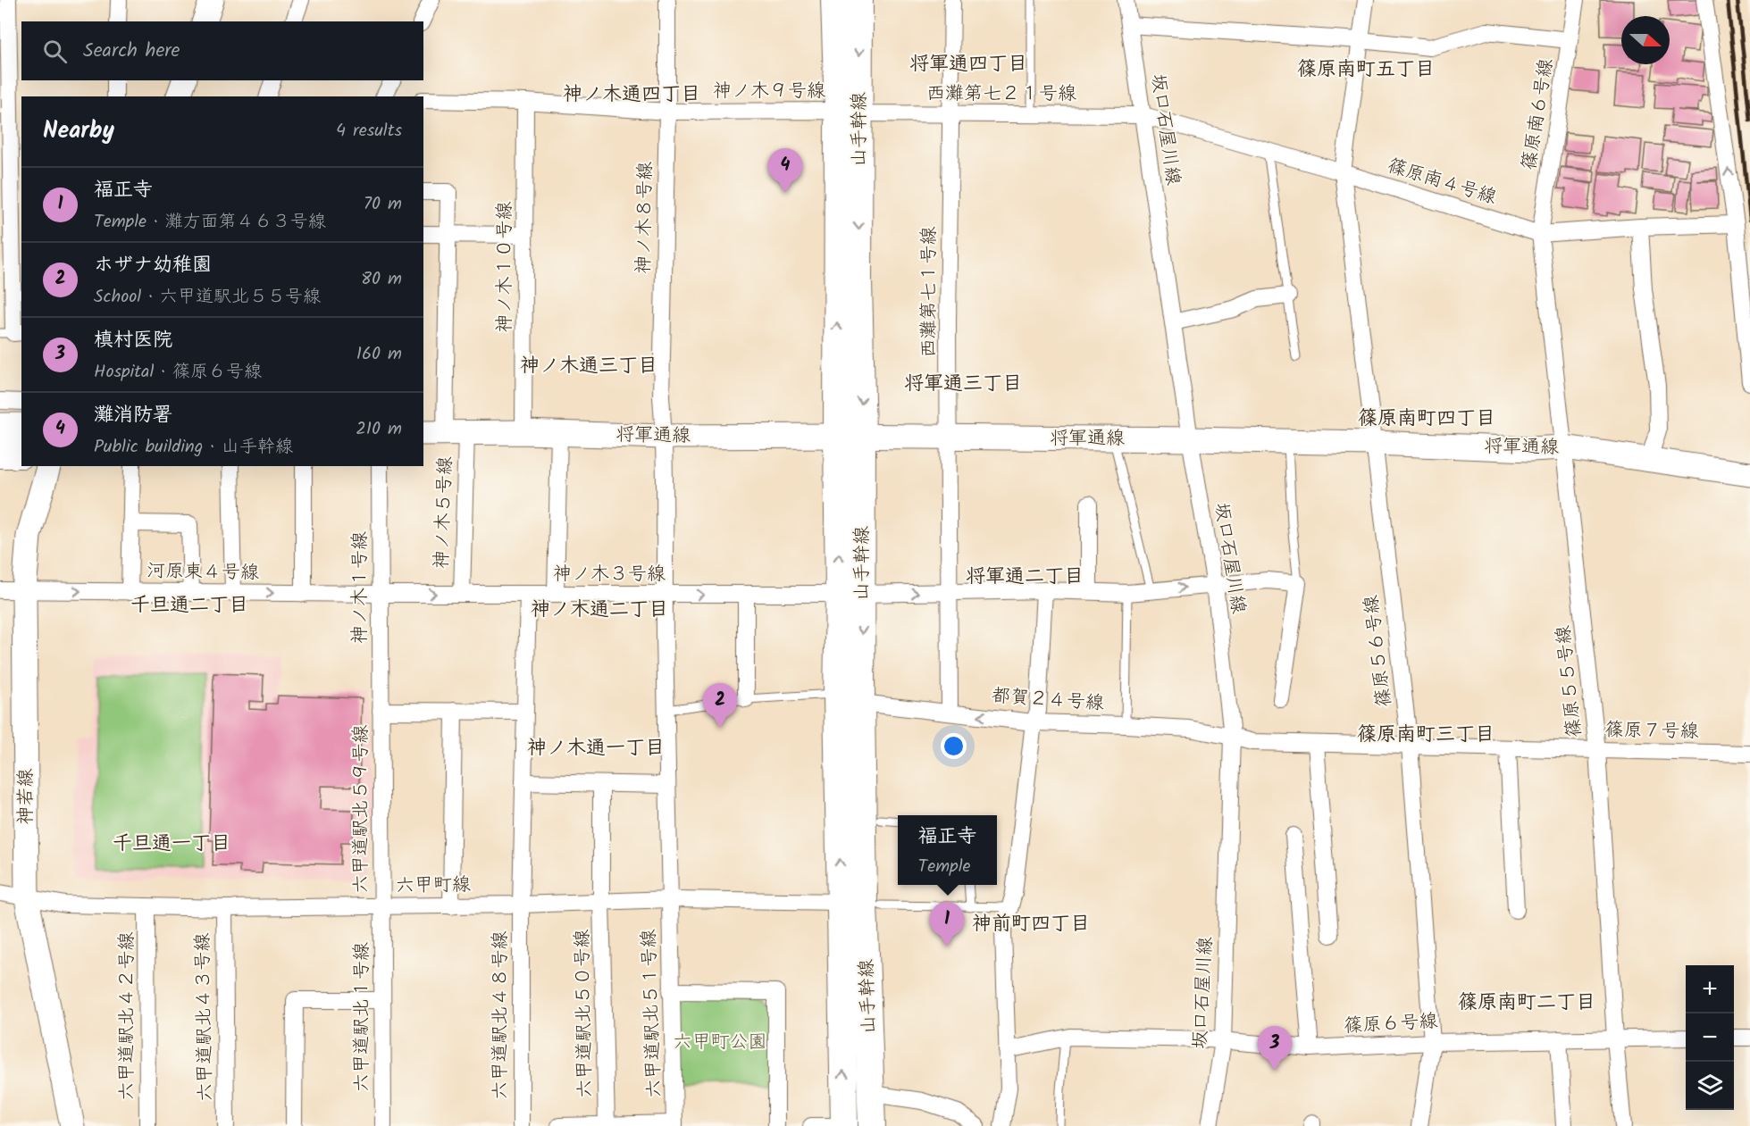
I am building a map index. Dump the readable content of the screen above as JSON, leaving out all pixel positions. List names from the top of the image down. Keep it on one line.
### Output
{"streets":{"main road":["山手幹線"],"street":["神ノ木９号線","西灘第七２１号線","篠原南６号線","坂口石屋川線","篠原南４号線","神ノ木８号線","神ノ木１０号線","西灘第七１号線","将軍通線","神ノ木５号線","河原東４号線","神ノ木３号線","神ノ木１号線","篠原５６号線","篠原５５号線","都賀２４号線","篠原７号線","神若線","六甲道駅北５９号線","六甲町線","六甲道駅北５０号線","六甲道駅北５１号線","六甲道駅北４８号線","六甲道駅北４２号線","六甲道駅北４３号線","六甲道駅北１号線","篠原６号線"]},"crossings":[["神ノ木９号線","西灘第七２１号線"],["神ノ木９号線","山手幹線"],["神ノ木９号線","神ノ木８号線"],["神ノ木９号線","神ノ木１０号線"],["西灘第七２１号線","山手幹線"],["西灘第七２１号線","坂口石屋川線"],["西灘第七２１号線","篠原南４号線"],["西灘第七２１号線","西灘第七１号線"],["篠原南６号線","篠原南４号線"],["篠原南６号線","篠原５５号線"],["山手幹線","将軍通線"],["山手幹線","神ノ木３号線"],["山手幹線","都賀２４号線"],["山手幹線","六甲町線"],["坂口石屋川線","篠原南４号線"],["坂口石屋川線","将軍通線"],["坂口石屋川線","神ノ木３号線"],["坂口石屋川線","都賀２４号線"],["坂口石屋川線","篠原７号線"],["坂口石屋川線","篠原６号線"],["篠原南４号線","篠原５６号線"],["篠原南４号線","篠原５５号線"],["神ノ木８号線","将軍通線"],["神ノ木８号線","神ノ木３号線"],["神ノ木８号線","六甲道駅北５１号線"],["神ノ木１０号線","将軍通線"],["西灘第七１号線","将軍通線"],["西灘第七１号線","神ノ木３号線"],["西灘第七１号線","都賀２４号線"],["将軍通線","神ノ木５号線"],["将軍通線","篠原５６号線"],["将軍通線","篠原５５号線"],["神ノ木５号線","神ノ木３号線"],["河原東４号線","神ノ木３号線"],["河原東４号線","神ノ木１号線"],["河原東４号線","神若線"],["神ノ木３号線","神ノ木１号線"],["神ノ木３号線","六甲道駅北４８号線"],["神ノ木１号線","六甲道駅北５９号線"],["篠原５６号線","篠原７号線"],["篠原５６号線","篠原６号線"],["篠原５５号線","篠原７号線"],["篠原５５号線","篠原６号線"],["都賀２４号線","篠原７号線"],["神若線","六甲町線"],["六甲道駅北５９号線","六甲町線"],["六甲道駅北５９号線","六甲道駅北１号線"],["六甲町線","六甲道駅北５０号線"],["六甲町線","六甲道駅北５１号線"],["六甲町線","六甲道駅北４８号線"],["六甲町線","六甲道駅北４２号線"],["六甲町線","六甲道駅北４３号線"],["六甲町線","六甲道駅北１号線"]],"one_way":["河原東４号線","神ノ木３号線"],"districts":["将軍通四丁目","篠原南町五丁目","神ノ木通四丁目","神ノ木通三丁目","将軍通三丁目","篠原南町四丁目","将軍通二丁目","千旦通二丁目","神ノ木通二丁目","篠原南町三丁目","神ノ木通一丁目","千旦通一丁目","神前町四丁目","篠原南町二丁目"],"parks":["六甲町公園"],"north":"right","page":{"search":"Search here","heading":["Nearby","4 results"],"pins":["4","2","1","3"],"list":[{"mark":"1","name":"福正寺","note":"Temple · 灘方面第４６３号線","value":"70 m"},{"mark":"2","name":"ホザナ幼稚園","note":"School · 六甲道駅北５５号線","value":"80 m"},{"mark":"3","name":"槙村医院","note":"Hospital · 篠原６号線","value":"160 m"},{"mark":"4","name":"灘消防署","note":"Public building · 山手幹線","value":"210 m"}],"popup":["福正寺","Temple"],"map_buttons":["+","−"]}}
